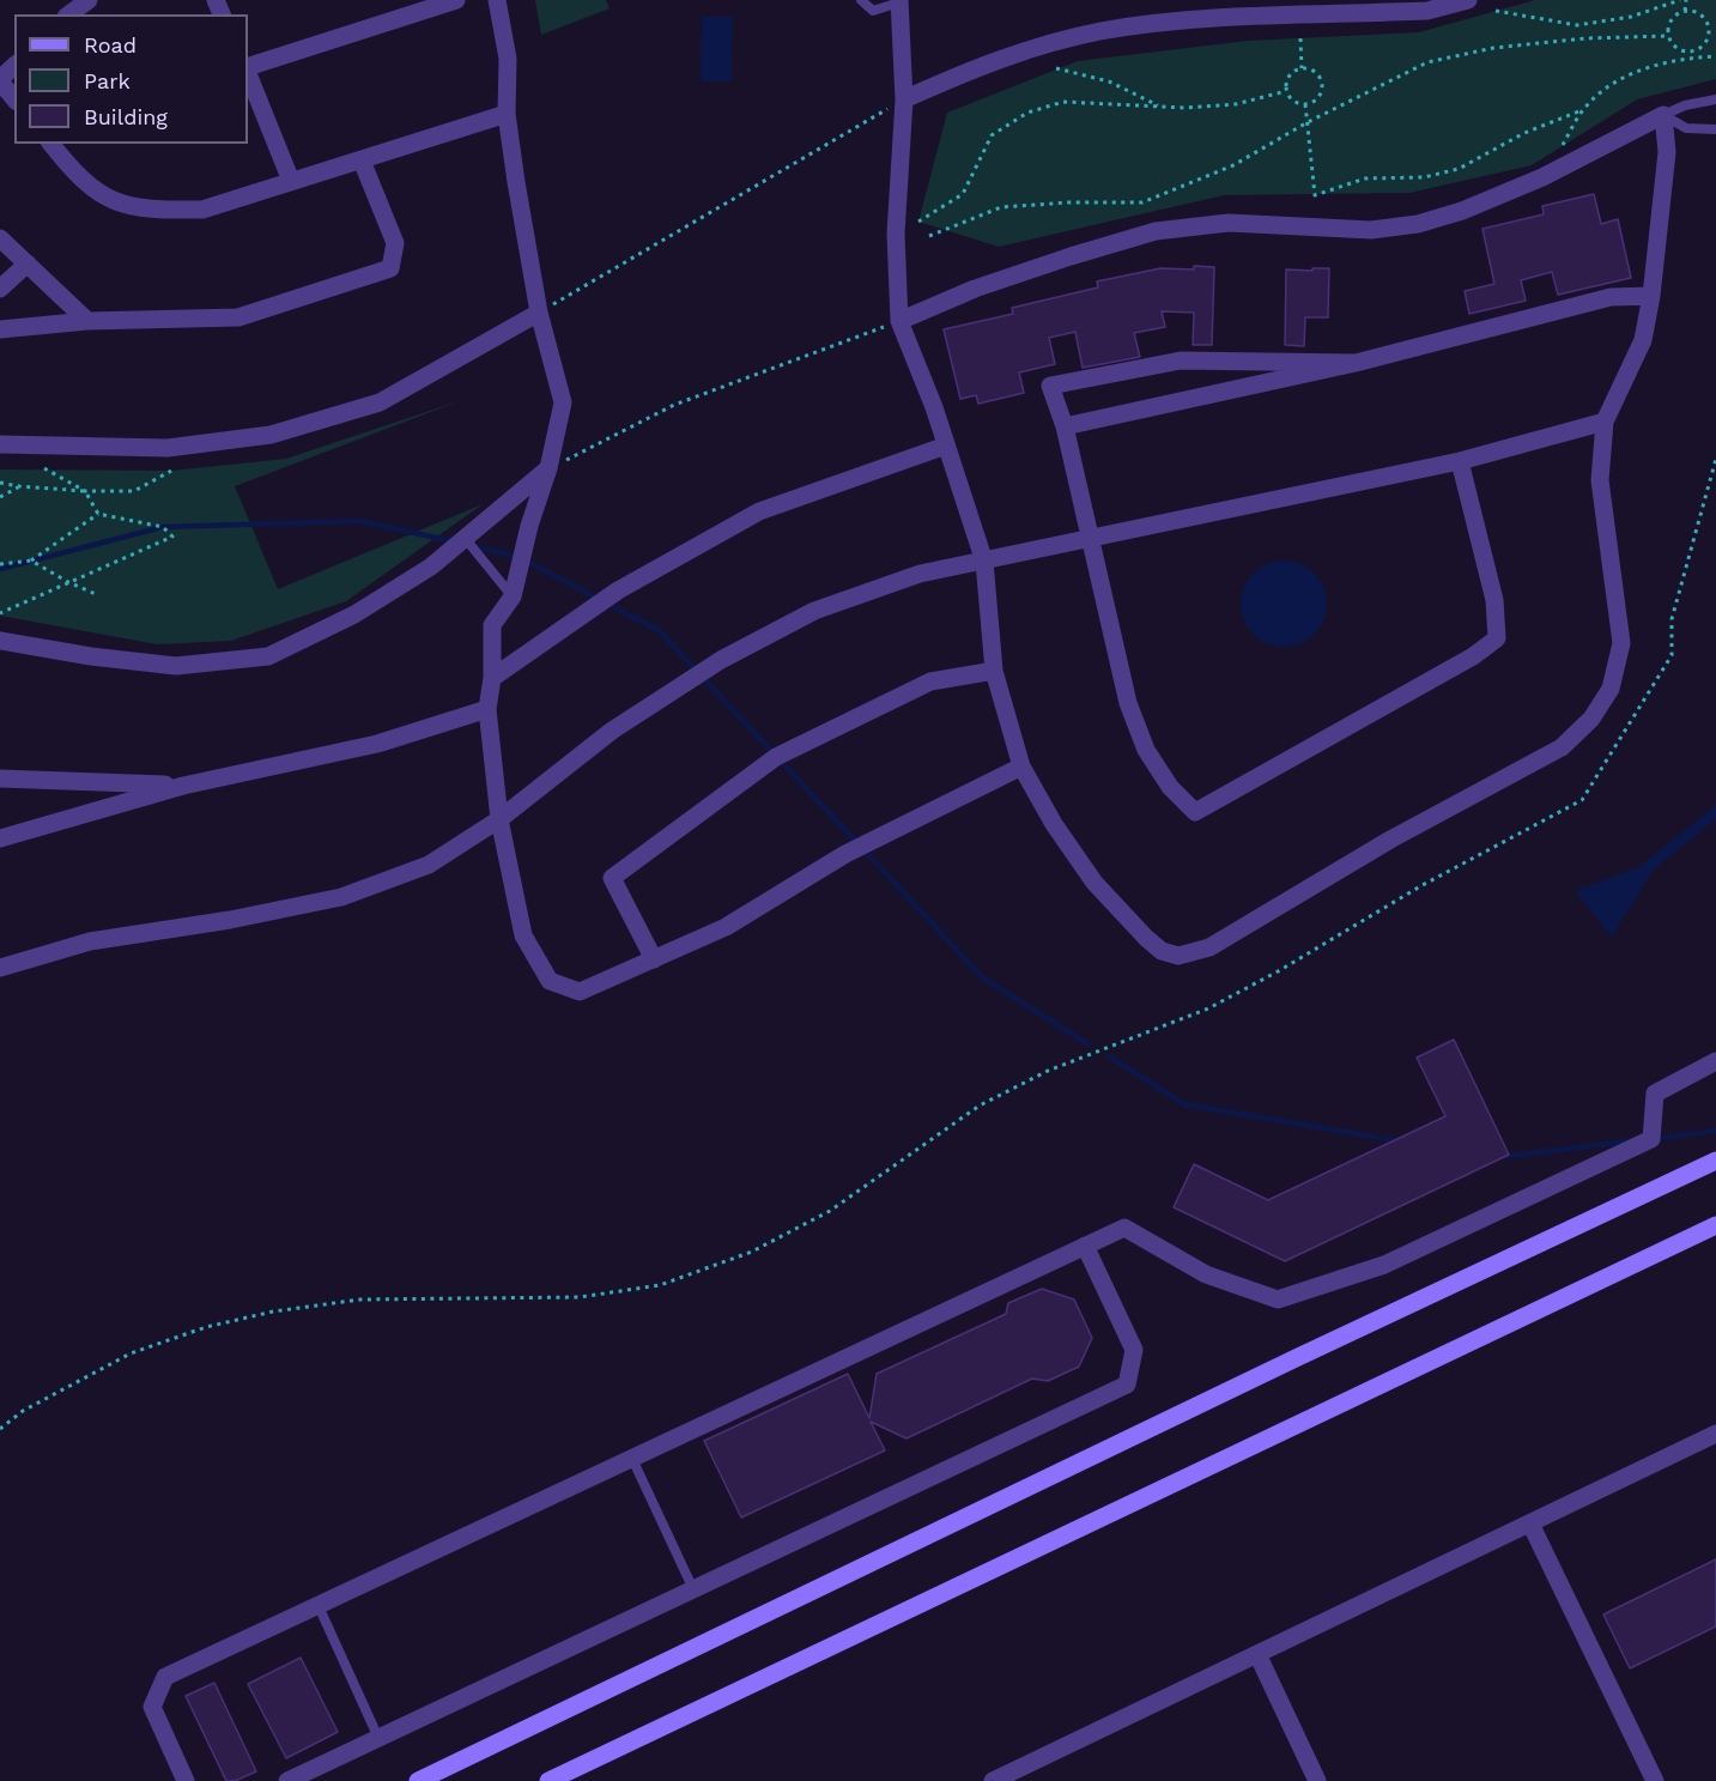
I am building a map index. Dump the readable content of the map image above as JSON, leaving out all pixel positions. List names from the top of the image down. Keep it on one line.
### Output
{"legend":["Road","Park","Building"]}
